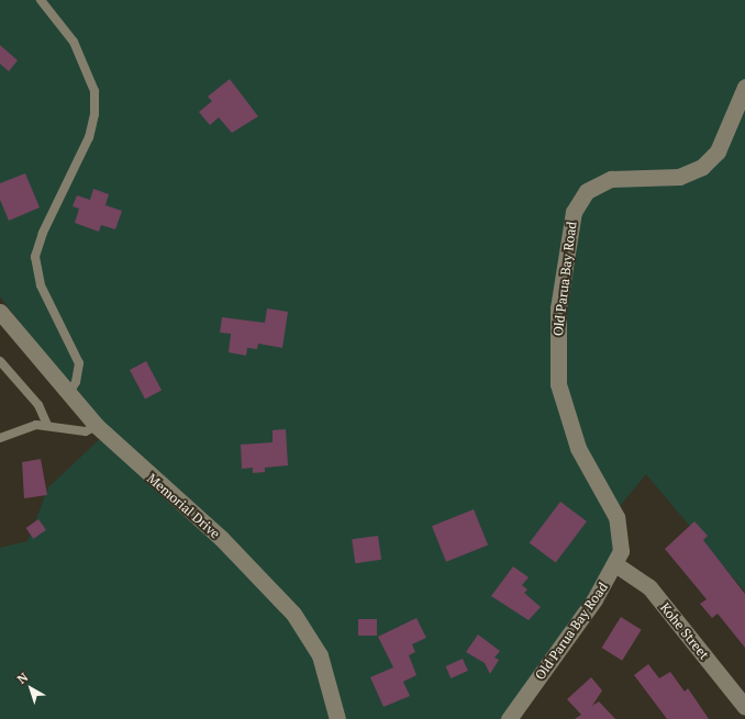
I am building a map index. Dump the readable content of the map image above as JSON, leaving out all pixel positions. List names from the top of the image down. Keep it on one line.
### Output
{"streets":{"street":["Old Parua Bay Road","Memorial Drive","Kohe Street"]},"crossings":[["Old Parua Bay Road","Kohe Street"]],"north":"top left"}
